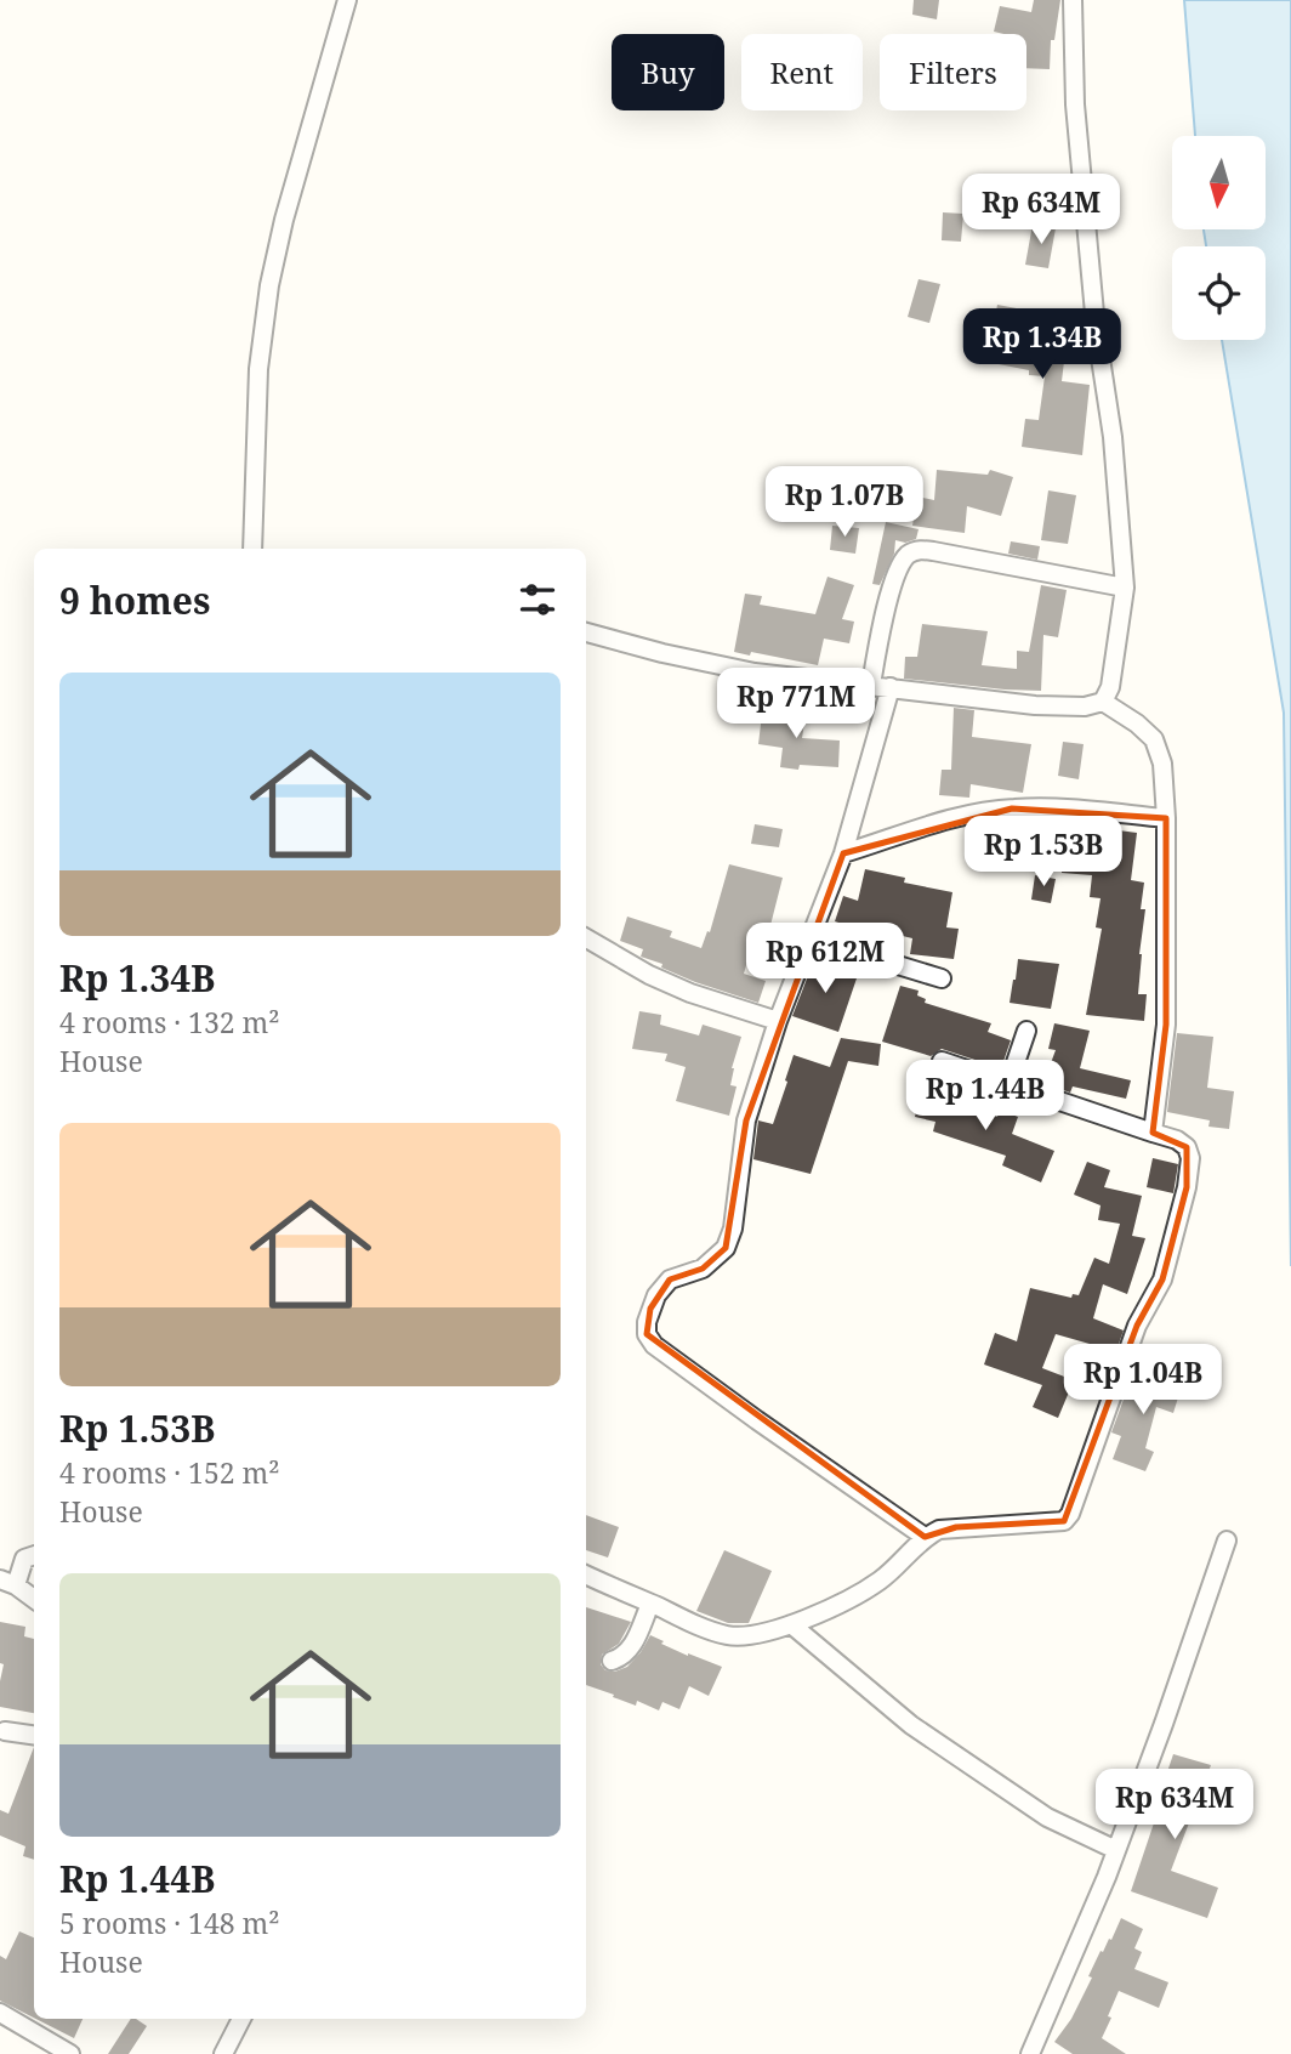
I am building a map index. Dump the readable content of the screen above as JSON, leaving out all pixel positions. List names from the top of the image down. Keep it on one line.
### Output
{"north":"bottom","page":{"chip":["Buy","Rent","Filters"],"price":["Rp 634M","Rp 1.34B","Rp 1.07B","Rp 771M","Rp 1.53B","Rp 612M","Rp 1.44B","Rp 1.04B","Rp 634M"],"heading":"9 homes","list":[{"name":"Rp 1.34B","note":"4 rooms · 132 m² · House"},{"name":"Rp 1.53B","note":"4 rooms · 152 m² · House"},{"name":"Rp 1.44B","note":"5 rooms · 148 m² · House"}]}}
